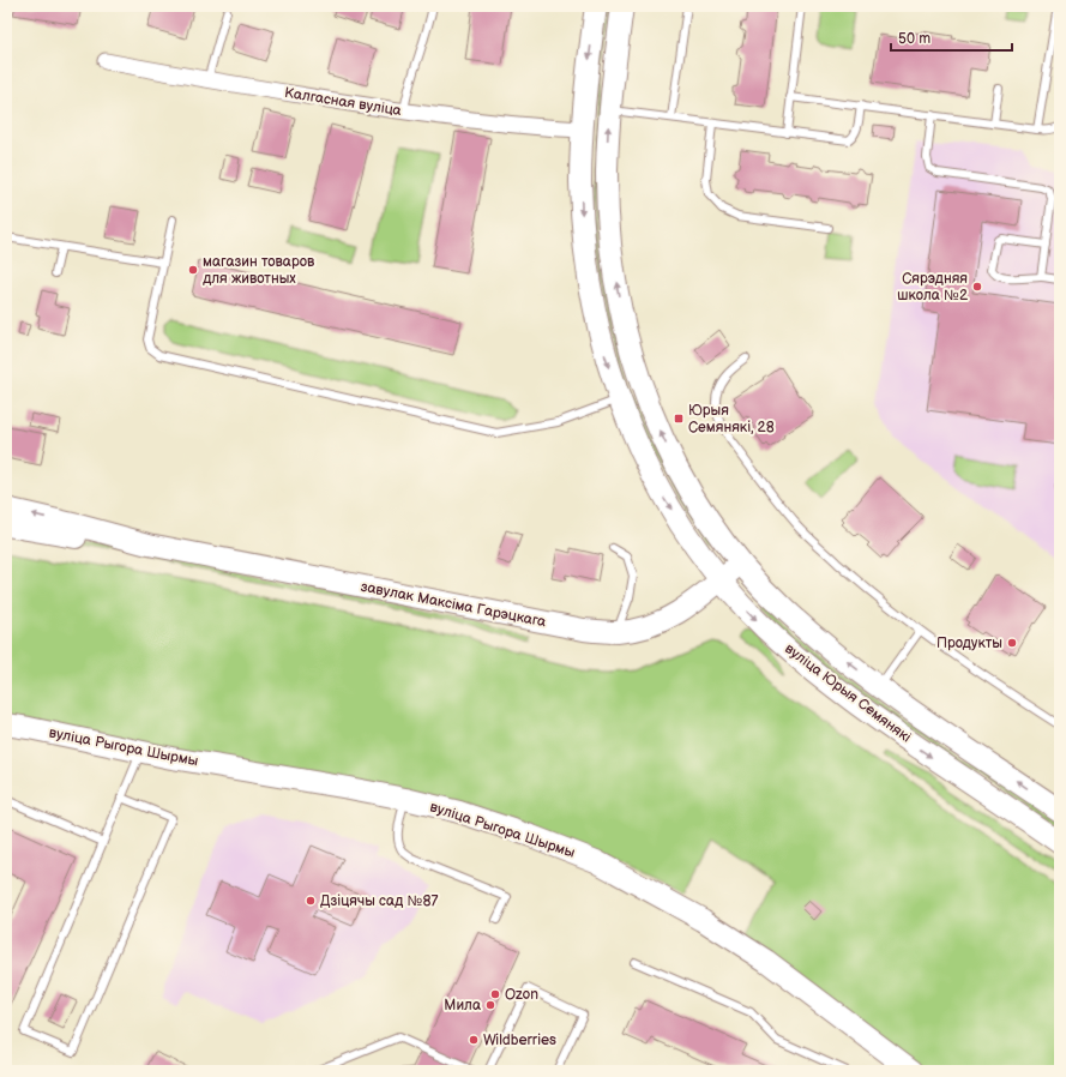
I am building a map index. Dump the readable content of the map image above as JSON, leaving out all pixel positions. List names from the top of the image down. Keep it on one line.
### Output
{"streets":{"main road":["завулак Максіма Гарэцкага","вуліца Юрыя Семянякі","вуліца Рыгора Шырмы"],"street":["Калгасная вуліца"]},"crossings":[["Калгасная вуліца","вуліца Юрыя Семянякі"],["завулак Максіма Гарэцкага","вуліца Юрыя Семянякі"]],"places":{"other":["магазин товаров для животных","Сярэдняя школа №2","Продукты","Дзіцячы сад №87","Ozon","Мила","Wildberries"],"transit":["Юрыя Семянякі, 28"]},"scale_bar":"50 m"}
